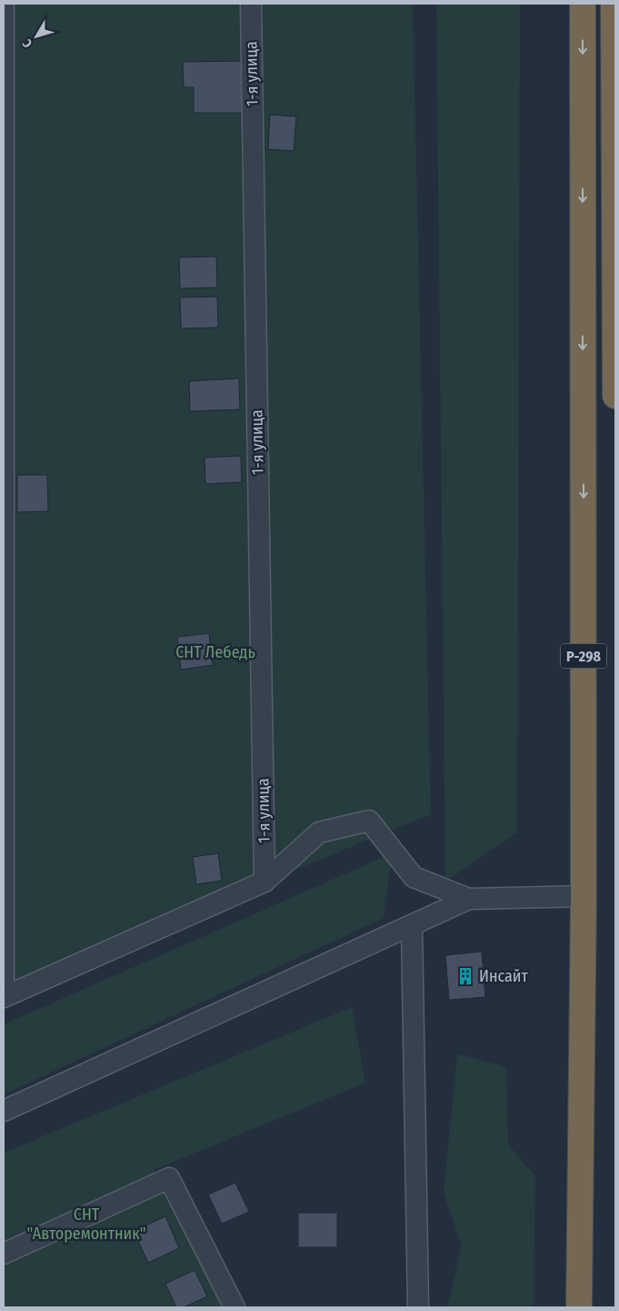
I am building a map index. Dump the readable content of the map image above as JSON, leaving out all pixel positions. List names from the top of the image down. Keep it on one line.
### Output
{"streets":{"highway":["Р-298"],"street":["1-я улица"]},"parks":["СНТ Лебедь","СНТ \"Авторемонтник\""],"places":{"building":["Инсайт"]},"north":"bottom left"}
